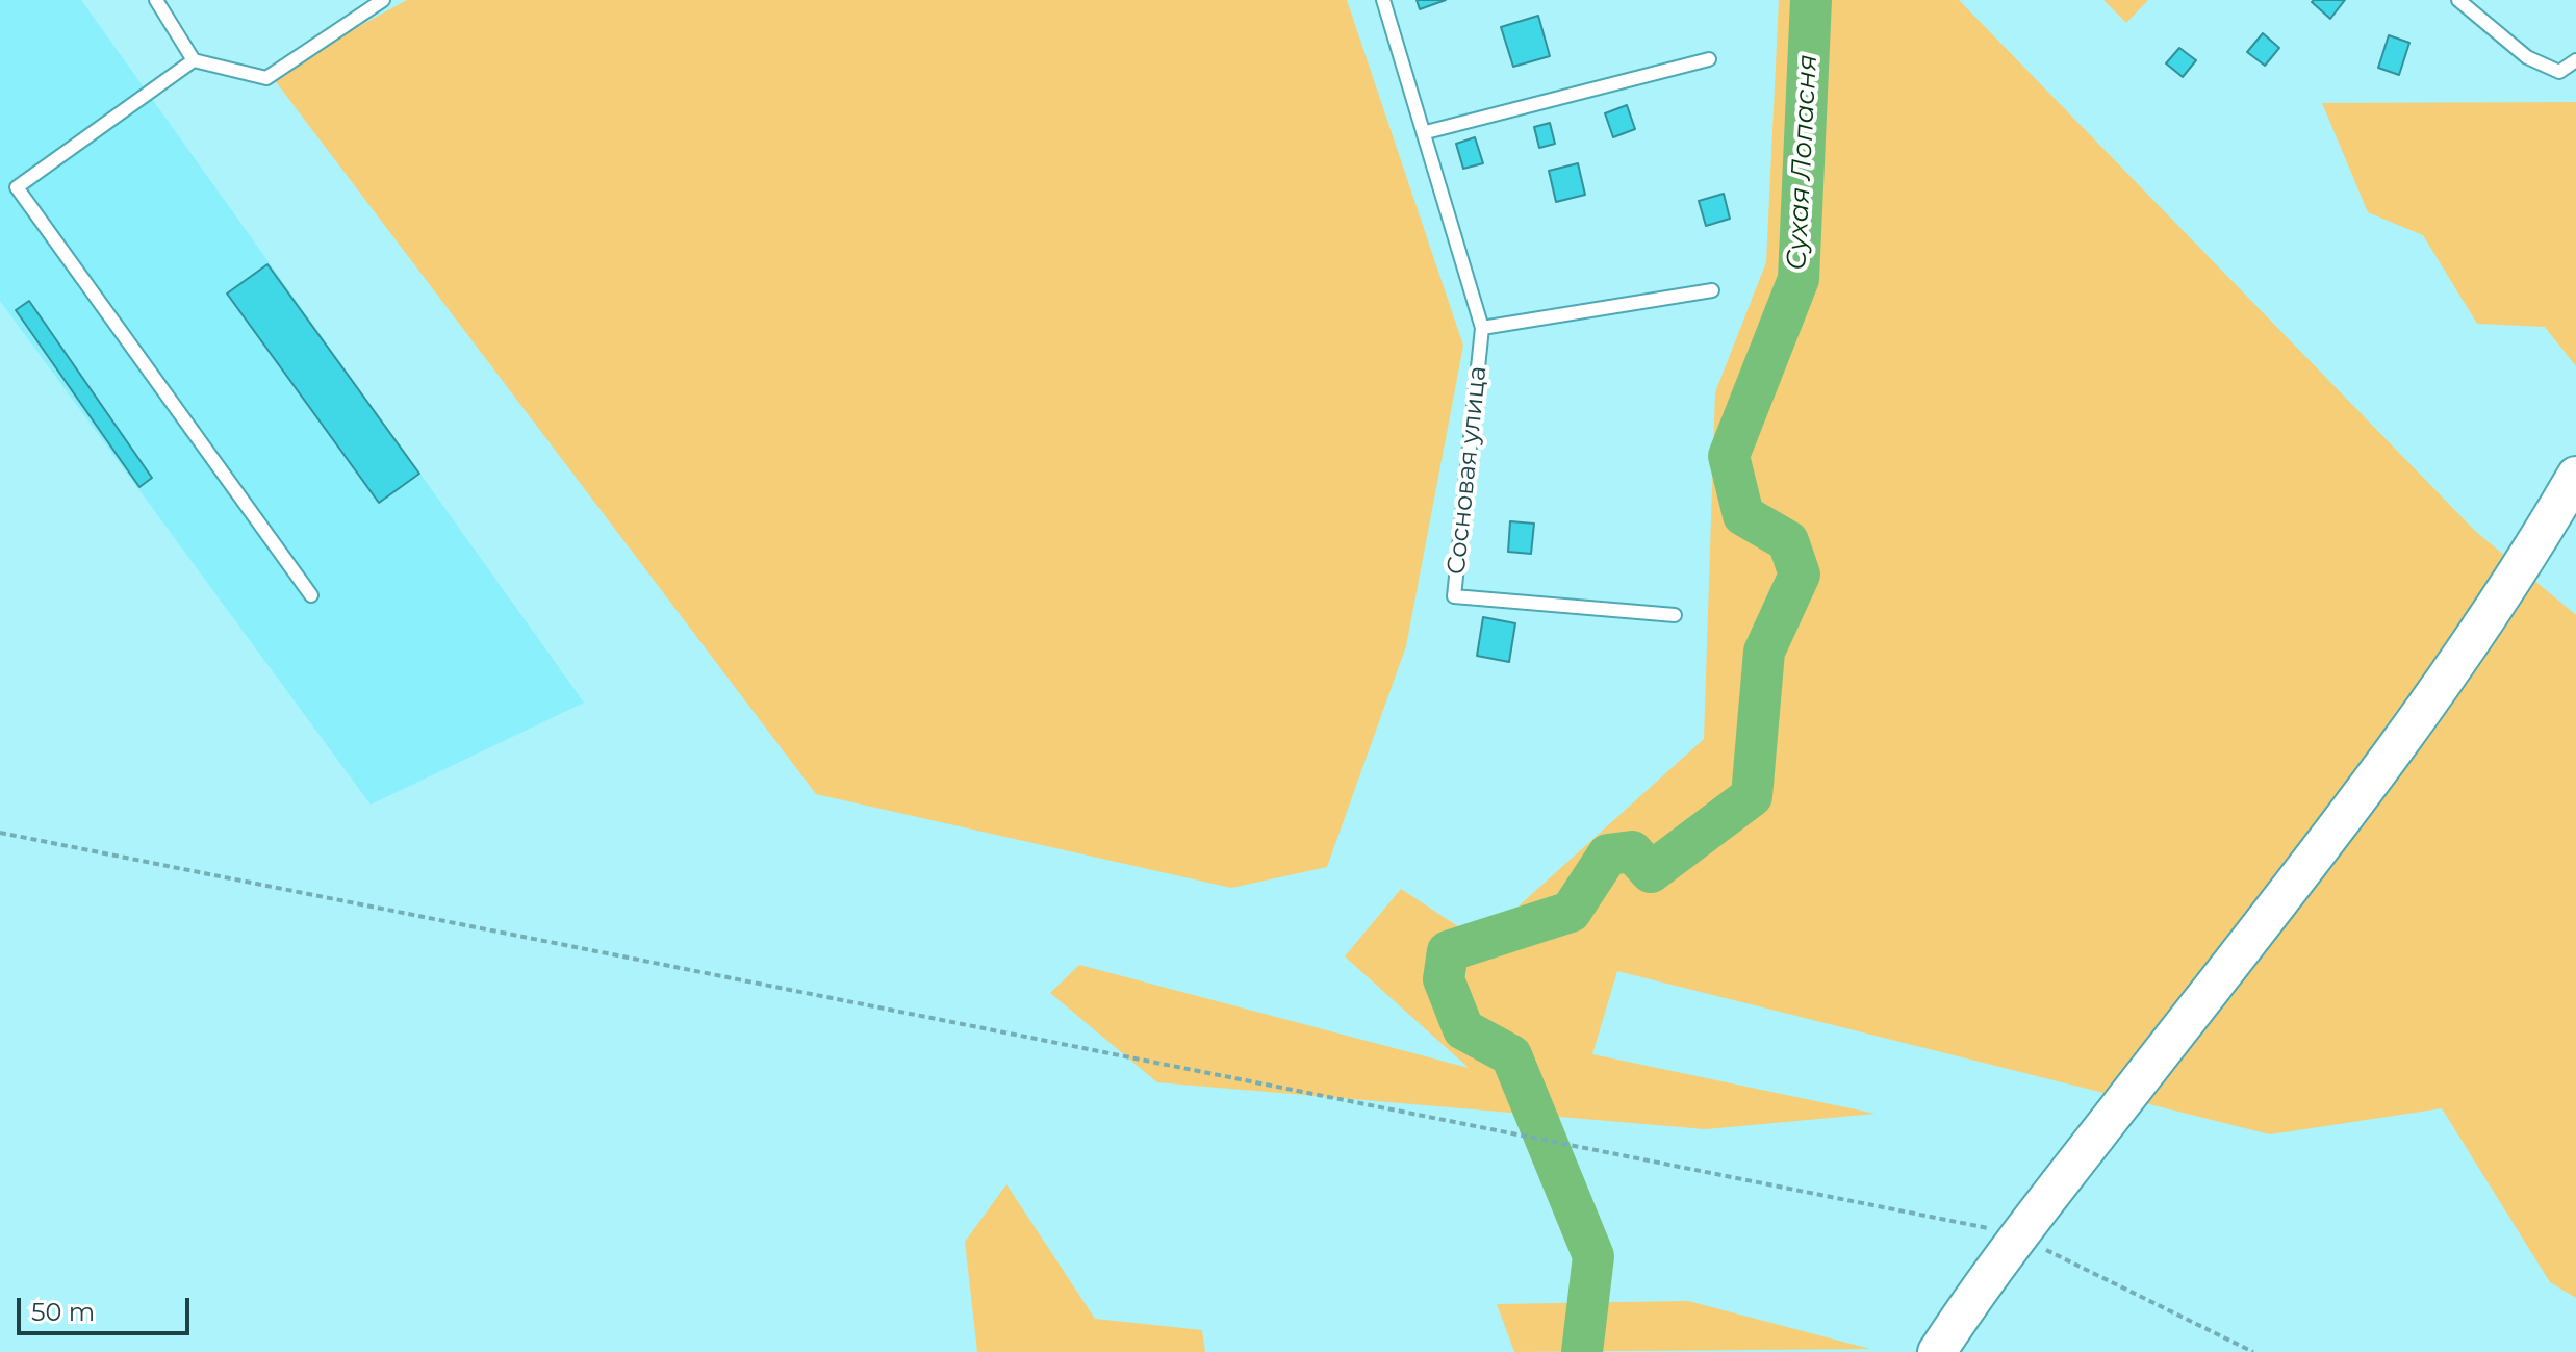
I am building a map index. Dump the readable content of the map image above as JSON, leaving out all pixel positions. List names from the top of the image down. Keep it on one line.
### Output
{"streets":{"lane":["Сосновая улица"]},"water":["Сухая Лопасня"],"scale_bar":"50 m"}
